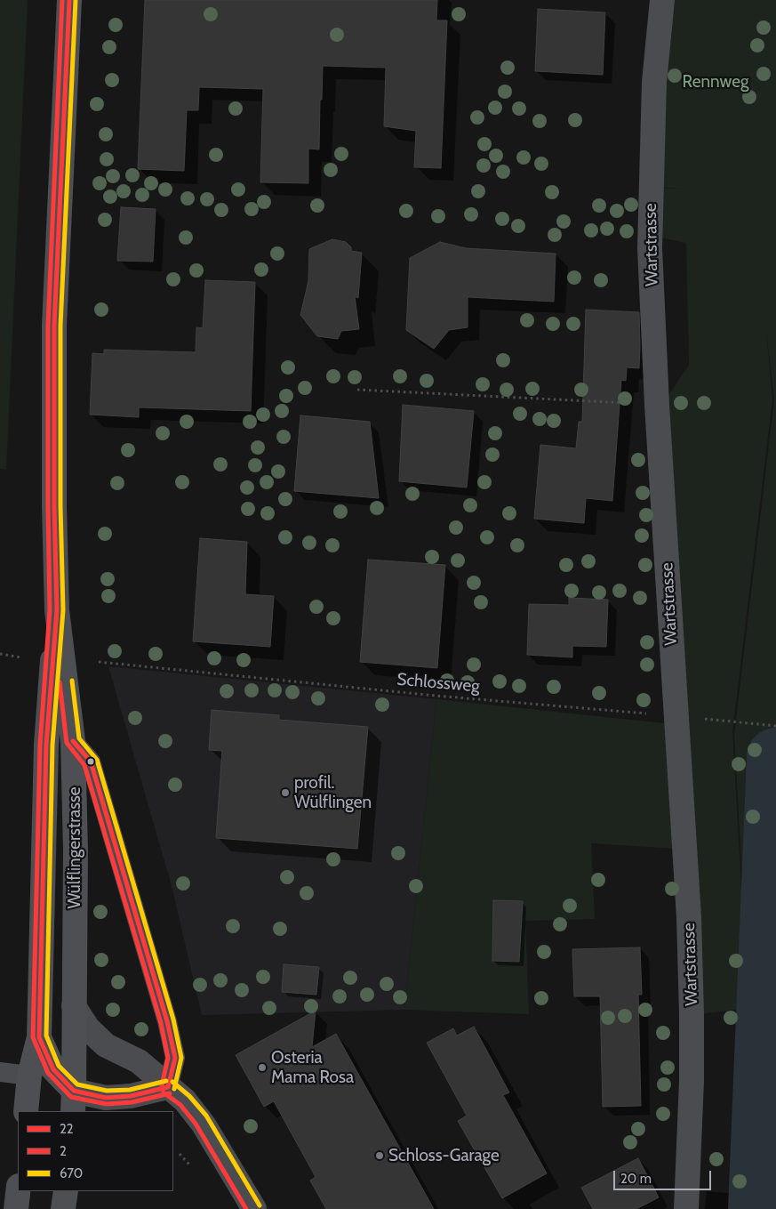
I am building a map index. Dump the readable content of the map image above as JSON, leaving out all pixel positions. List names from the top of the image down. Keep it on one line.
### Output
{"streets":{"main road":["Wülflingerstrasse"],"street":["Wartstrasse"],"path":["Schlossweg"]},"crossings":[["Wartstrasse","Schlossweg"]],"parks":["Rennweg"],"places":["profil. Wülflingen","Osteria Mama Rosa","Schloss-Garage"],"lines":["transit line 22","transit line 2","transit line 670"],"legend":["22","2","670"],"scale_bar":"20 m"}
